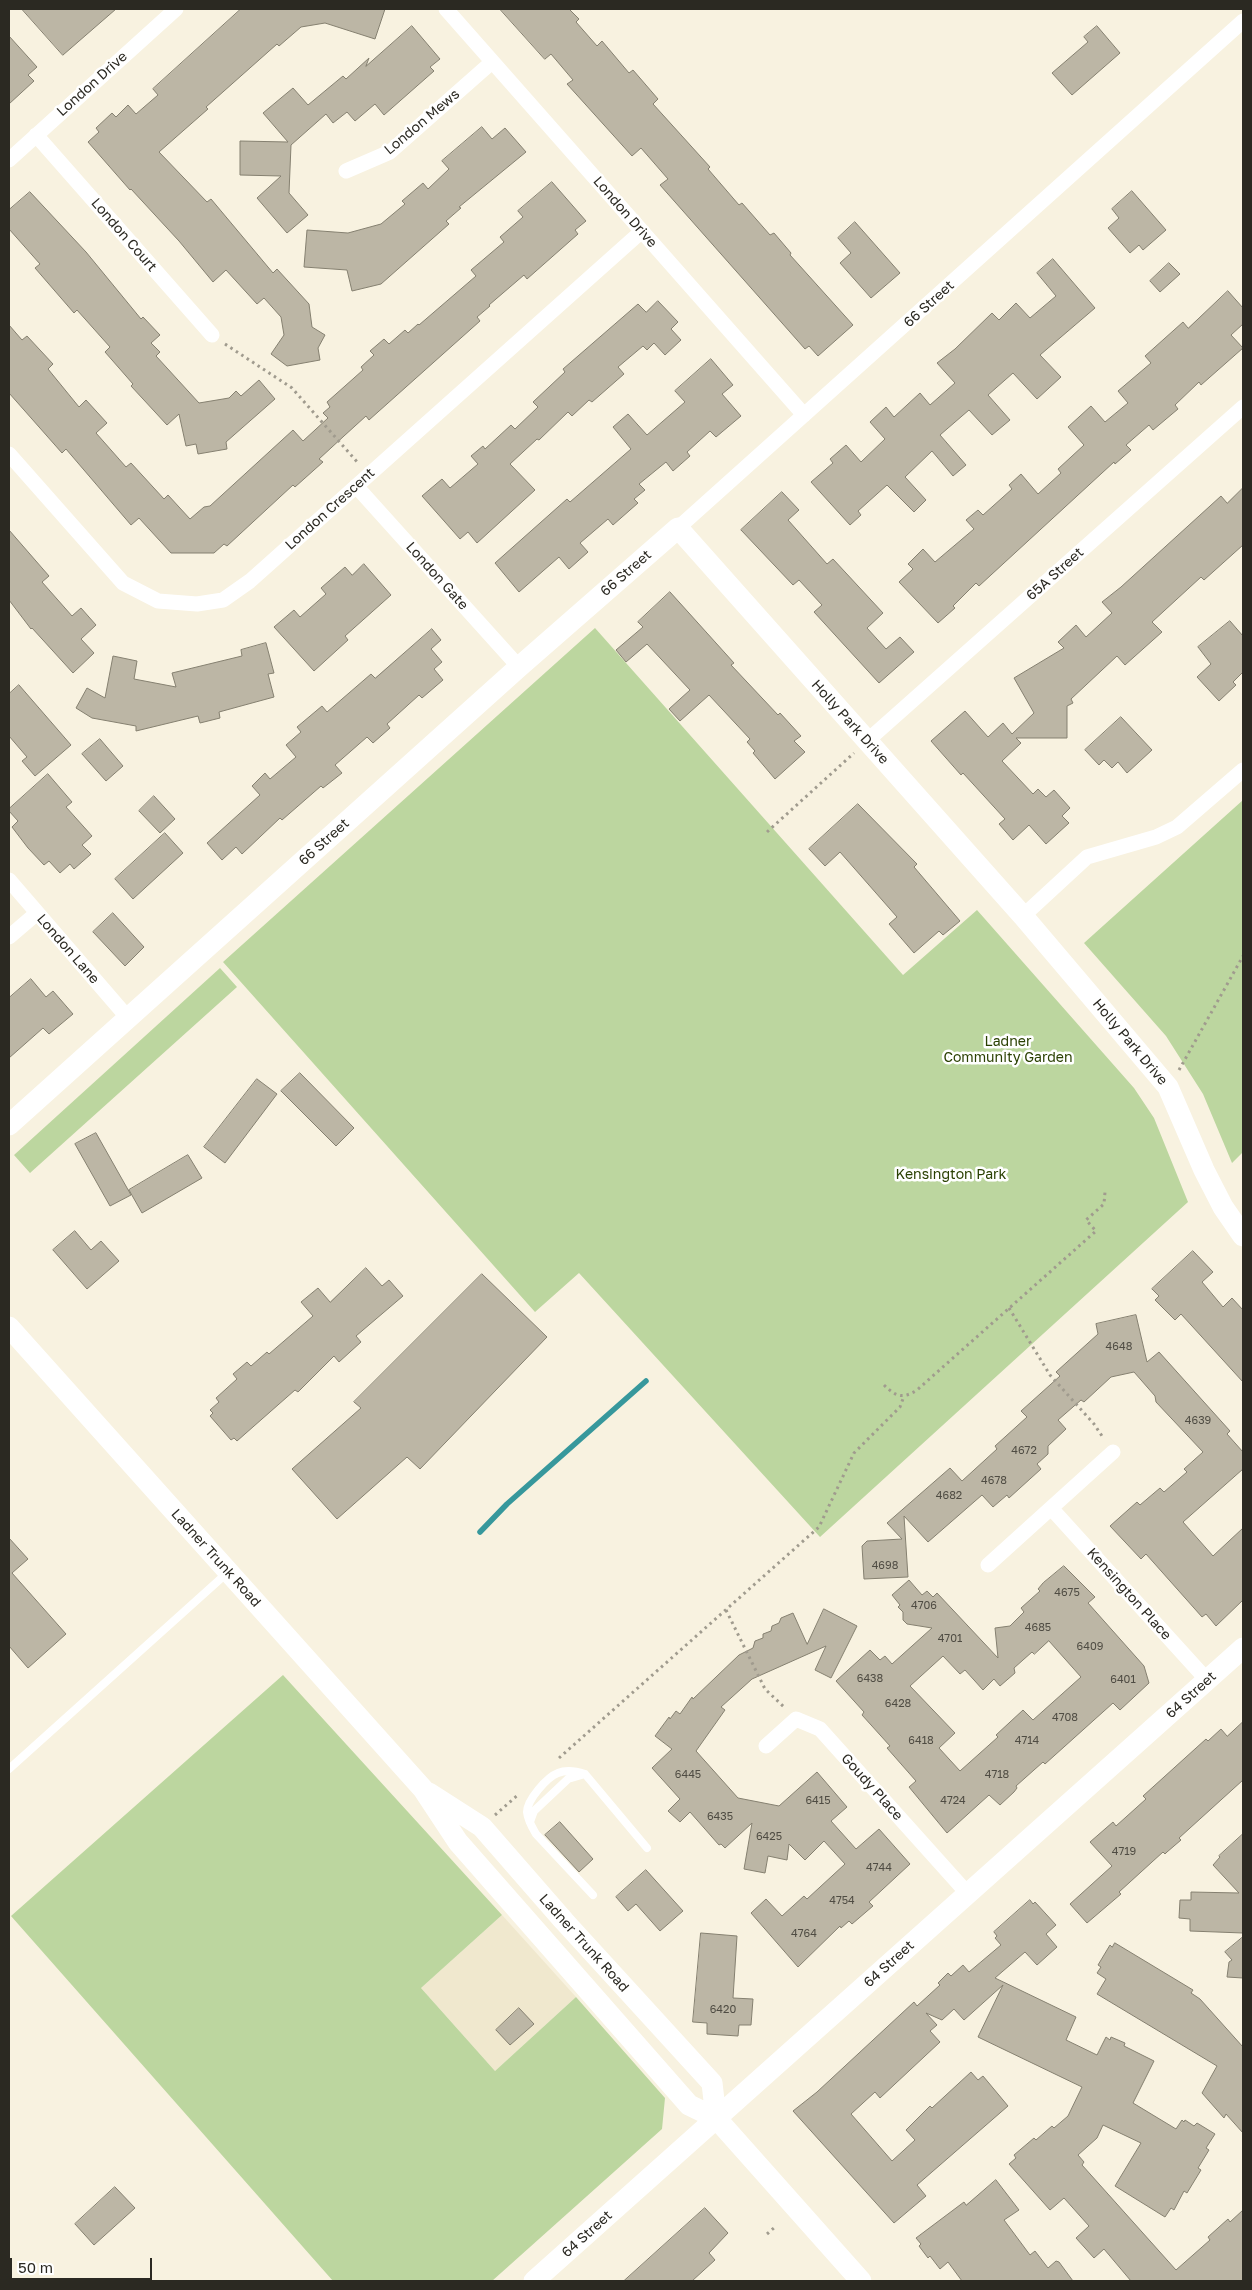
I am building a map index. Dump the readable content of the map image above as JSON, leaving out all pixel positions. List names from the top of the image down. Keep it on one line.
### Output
{"streets":{"street":["London Drive","London Mews","London Court","66 Street","London Crescent","65A Street","London Gate","Holly Park Drive","London Lane","Ladner Trunk Road","Kensington Place","64 Street","Goudy Place"]},"crossings":[["London Drive","London Mews"],["London Drive","London Court"],["London Drive","66 Street"],["London Drive","London Crescent"],["66 Street","London Gate"],["66 Street","Holly Park Drive"],["66 Street","London Lane"],["London Crescent","London Gate"],["65A Street","Holly Park Drive"],["Ladner Trunk Road","64 Street"],["Kensington Place","64 Street"],["64 Street","Goudy Place"]],"parks":["Ladner Community Garden","Kensington Park"],"house_numbers":["4648","4639","4672","4678","4682","4698","4675","4706","4685","4701","6409","6438","6401","6428","4708","6418","4714","6445","4718","6415","4724","6435","6425","4719","4744","4754","4764","6420"],"scale_bar":"50 m"}
